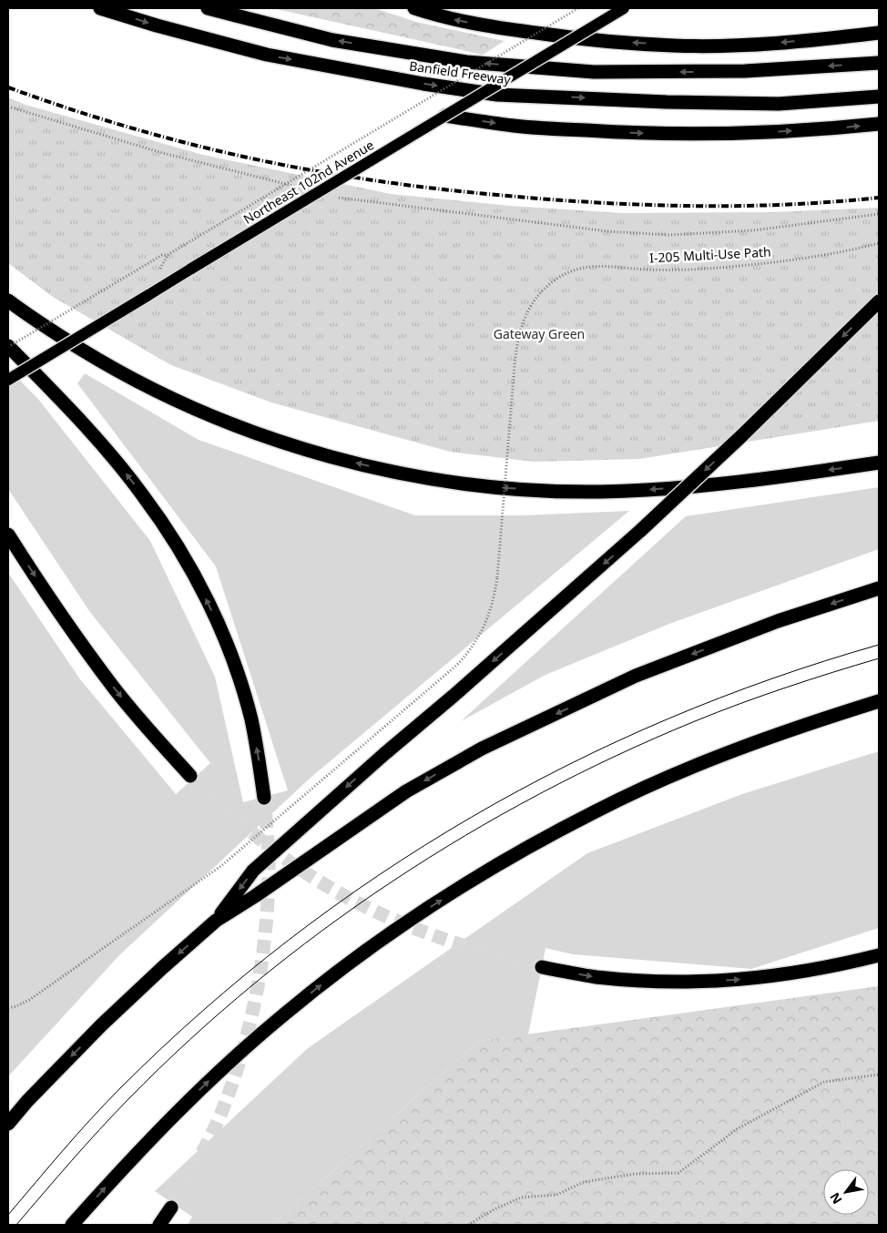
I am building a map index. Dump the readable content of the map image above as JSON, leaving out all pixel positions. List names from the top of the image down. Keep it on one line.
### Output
{"streets":{"highway":["Banfield Freeway"],"main road":["Northeast 102nd Avenue"],"path":["I-205 Multi-Use Path"]},"parks":["Gateway Green"],"north":"bottom left"}
